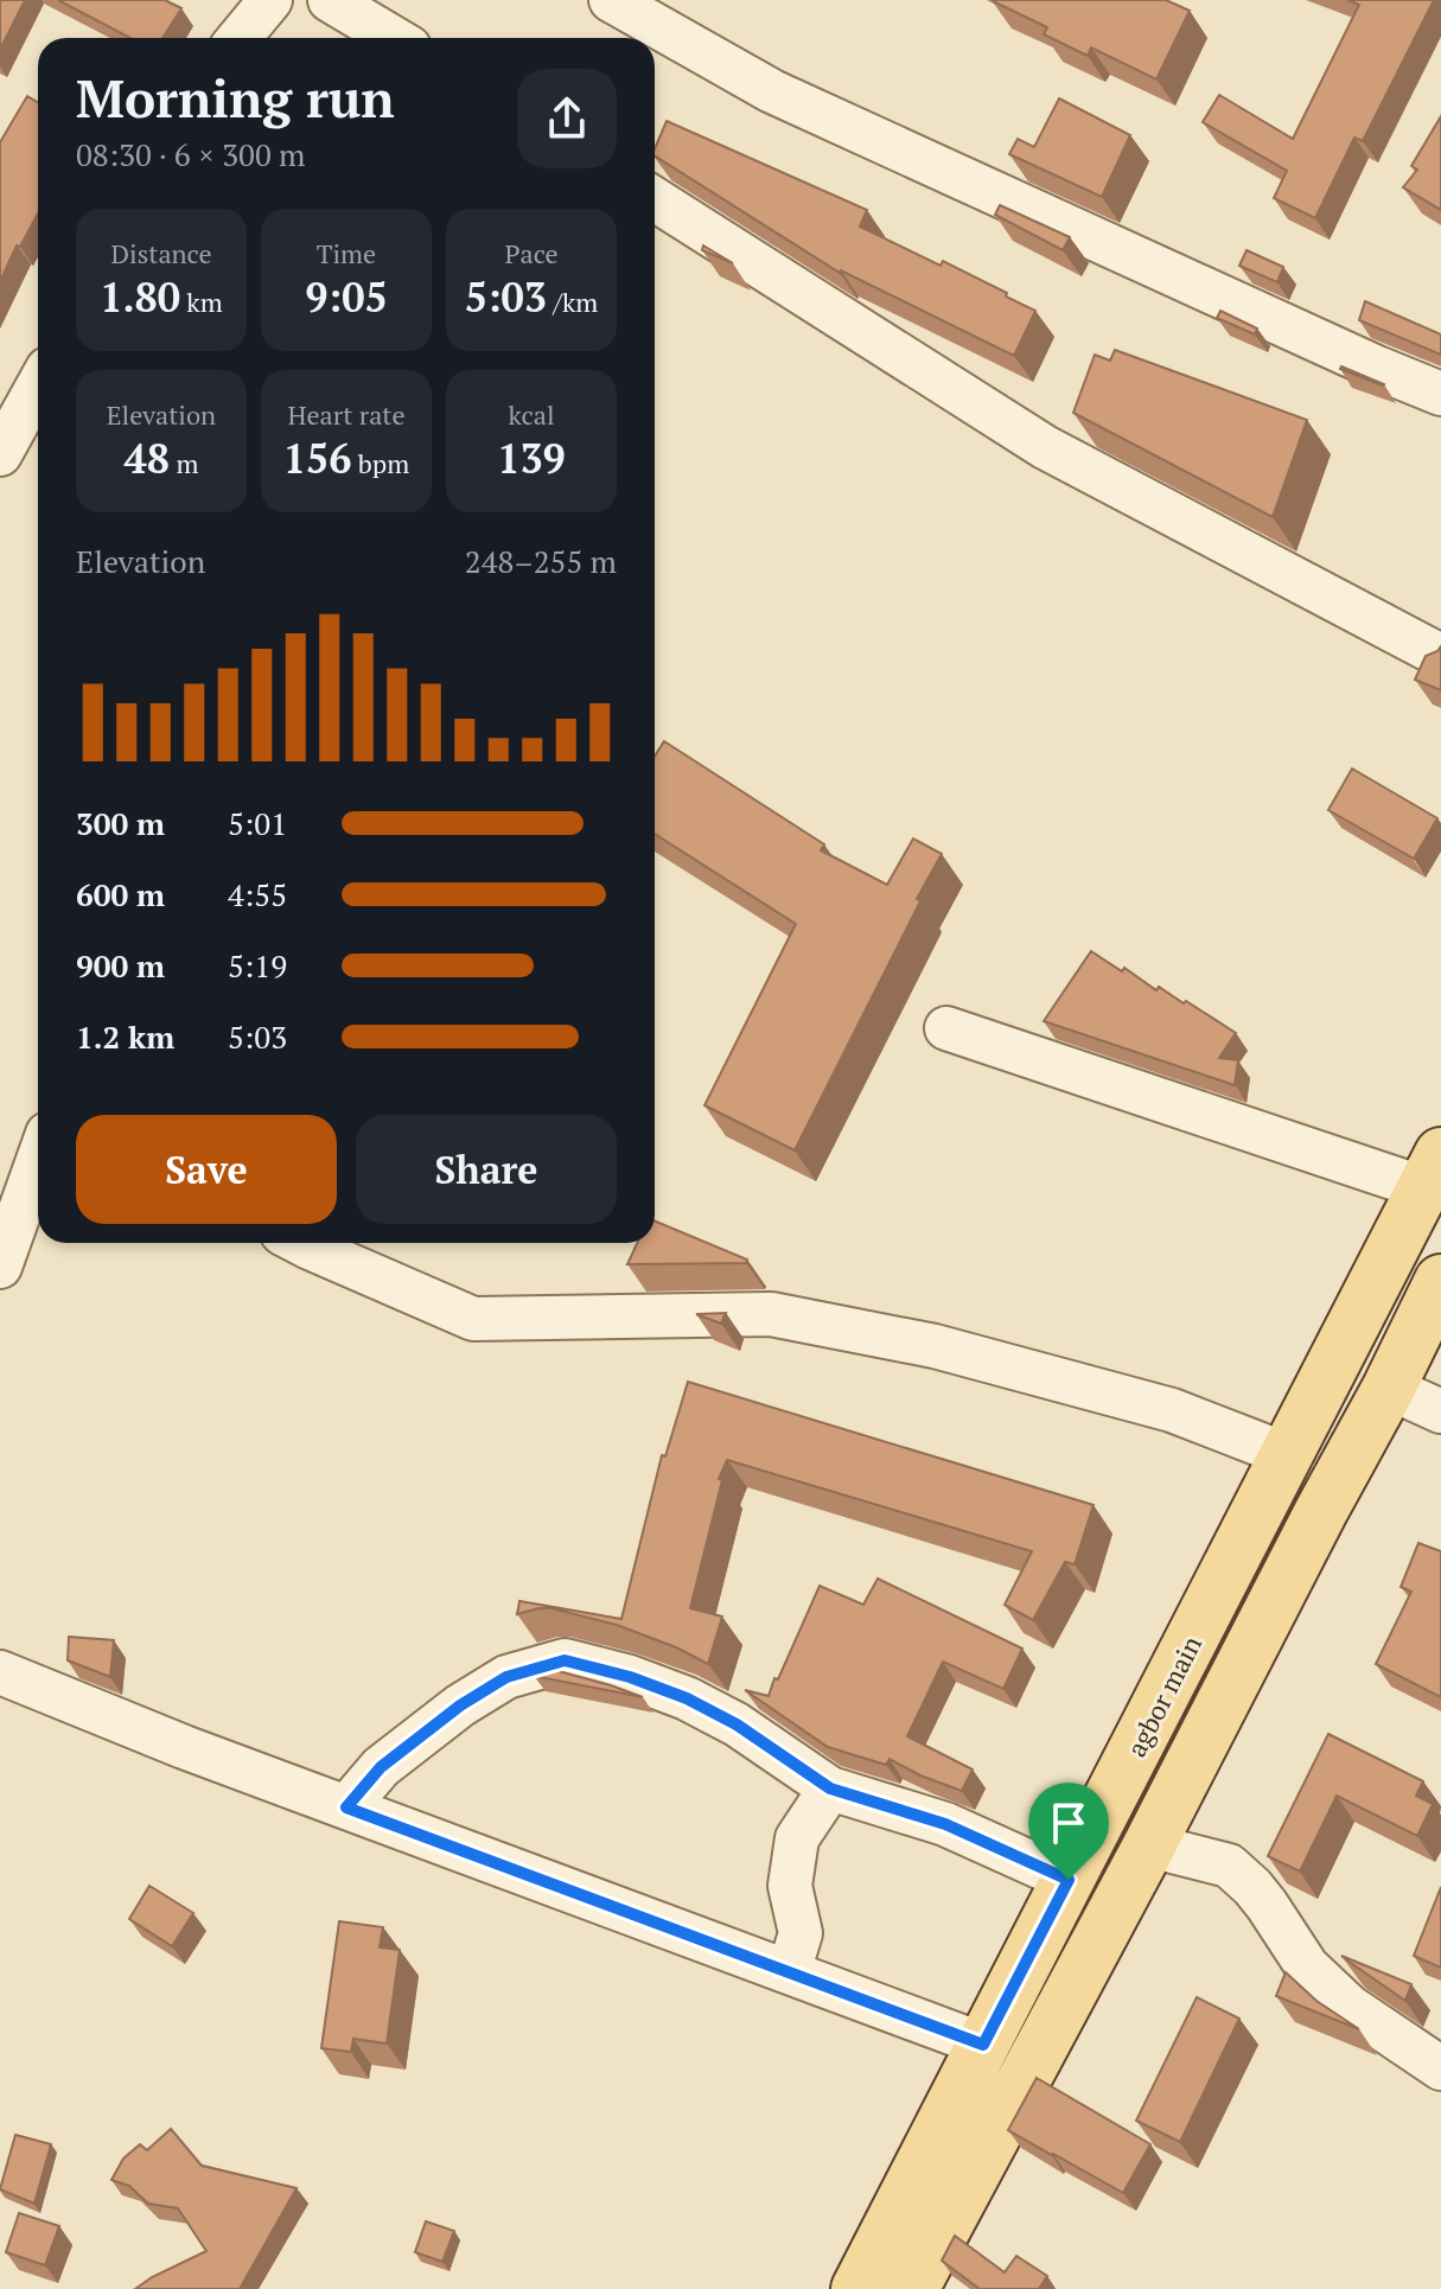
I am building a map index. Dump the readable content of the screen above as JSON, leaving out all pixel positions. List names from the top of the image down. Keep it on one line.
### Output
{"streets":{"main road":["agbor main"]},"page":{"heading":["Morning run","08:30 · 6 × 300 m"],"stats":[["Distance","1.80 km"],["Time","9:05"],["Pace","5:03 /km"],["Elevation","48 m"],["Heart rate","156 bpm"],["kcal","139"]],"chart":["Elevation","248–255 m"],"list":[{"name":"300 m","note":"5:01"},{"name":"600 m","note":"4:55"},{"name":"900 m","note":"5:19"},{"name":"1.2 km","note":"5:03"}],"buttons":["Save","Share"]}}
